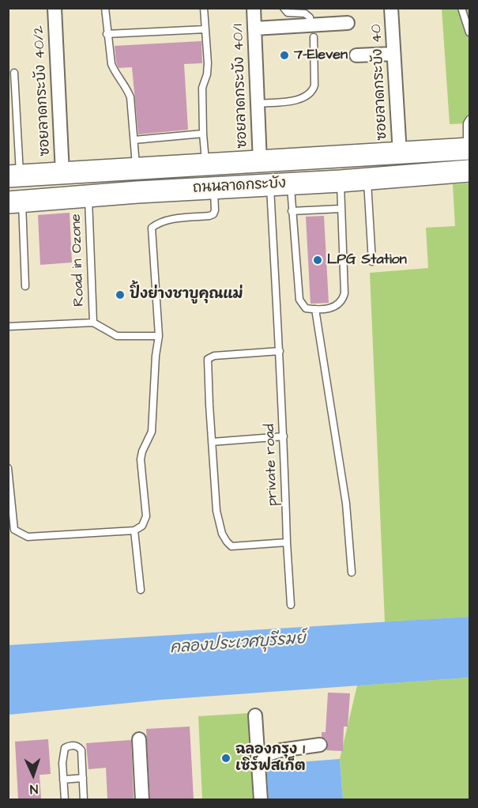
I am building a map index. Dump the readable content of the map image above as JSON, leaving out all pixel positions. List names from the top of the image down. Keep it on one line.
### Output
{"streets":{"main road":["ถนนลาดกระบัง"],"street":["ซอยลาดกระบัง 40","ซอยลาดกระบัง 40/1","ซอยลาดกระบัง 40/2"],"lane":["Road in Ozone","private road"]},"crossings":[["ซอยลาดกระบัง 40","ถนนลาดกระบัง"],["ซอยลาดกระบัง 40/1","ถนนลาดกระบัง"],["ซอยลาดกระบัง 40/2","ถนนลาดกระบัง"],["ถนนลาดกระบัง","Road in Ozone"],["ถนนลาดกระบัง","private road"]],"water":["คลองประเวศบุรีรมย์"],"places":["7-Eleven","LPG Station","ปิ้งย่างชาบูคุณแม่","ฉลองกรุง 1 เซิร์ฟสเก็ต"],"north":"bottom"}
